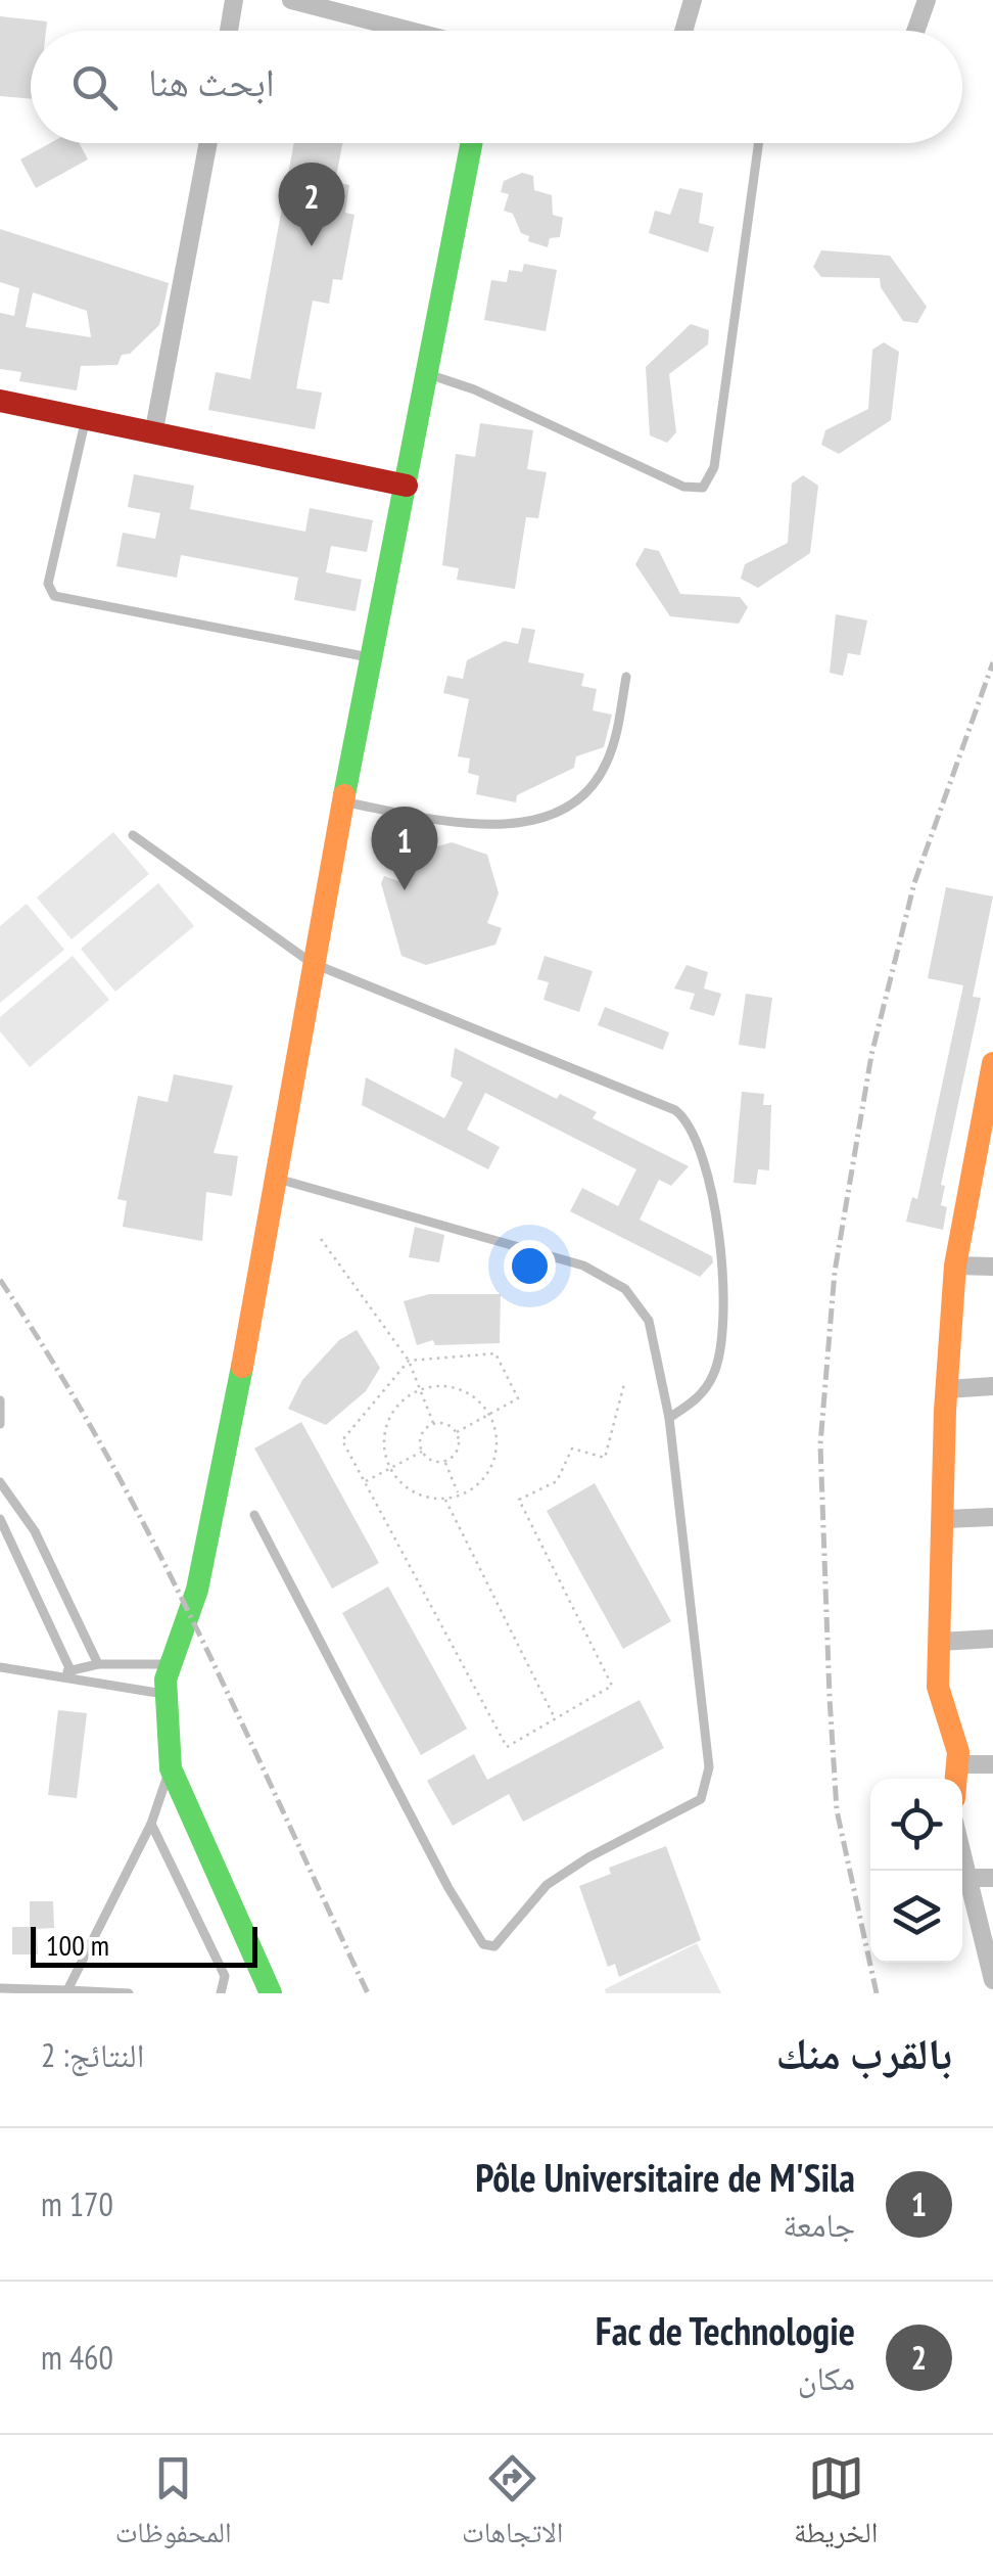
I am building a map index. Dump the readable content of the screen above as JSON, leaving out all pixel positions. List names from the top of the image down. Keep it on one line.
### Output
{"scale_bar":"100 m","page":{"search":"ابحث هنا","pins":["2","1"],"scale":"100 m","heading":["بالقرب منك","النتائج: 2"],"list":[{"mark":"1","name":"Pôle Universitaire de M'Sila","note":"جامعة","value":"170 m"},{"mark":"2","name":"Fac de Technologie","note":"مكان","value":"460 m"}],"nav":["الخريطة","الاتجاهات","المحفوظات"]}}
